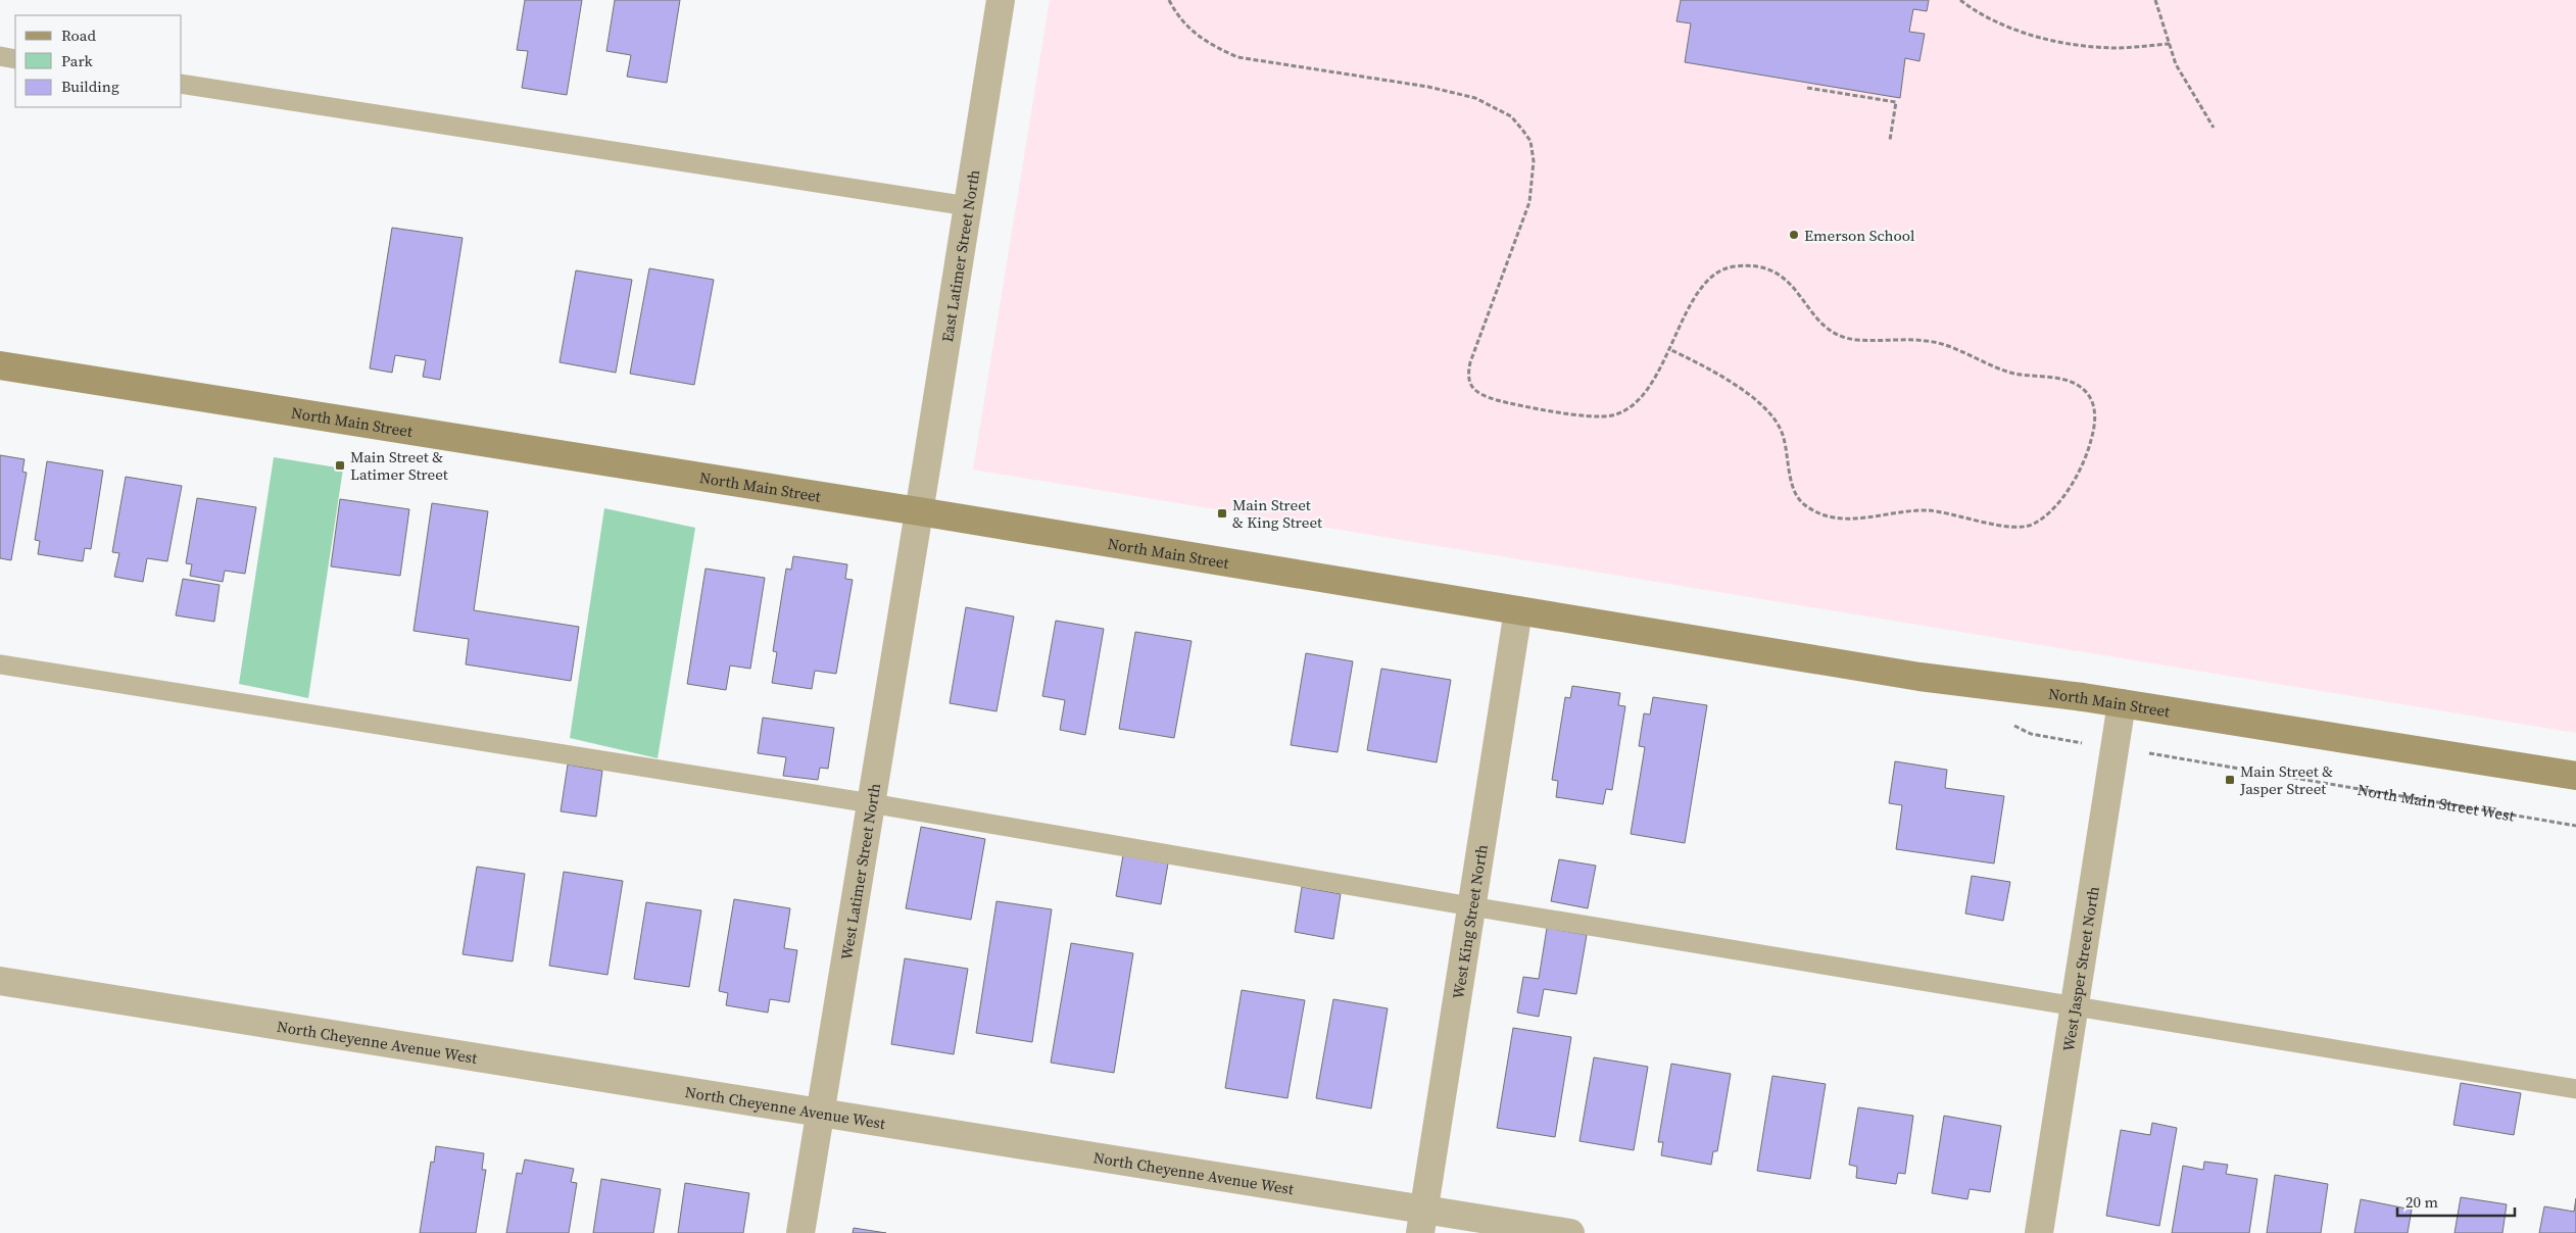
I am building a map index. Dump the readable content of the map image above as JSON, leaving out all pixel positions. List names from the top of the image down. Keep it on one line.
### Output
{"streets":{"street":["East Latimer Street North","North Main Street","West Latimer Street North","West King Street North","West Jasper Street North","North Cheyenne Avenue West"],"path":["North Main Street West"]},"crossings":[["East Latimer Street North","North Main Street"],["East Latimer Street North","West Latimer Street North"],["North Main Street","West Latimer Street North"],["North Main Street","West King Street North"],["North Main Street","West Jasper Street North"],["North Main Street West","West Jasper Street North"],["West Latimer Street North","North Cheyenne Avenue West"],["West King Street North","North Cheyenne Avenue West"]],"places":{"other":["Emerson School"],"transit":["Main Street & Latimer Street","Main Street & King Street","Main Street & Jasper Street"]},"legend":["Road","Park","Building"],"scale_bar":"20 m"}
